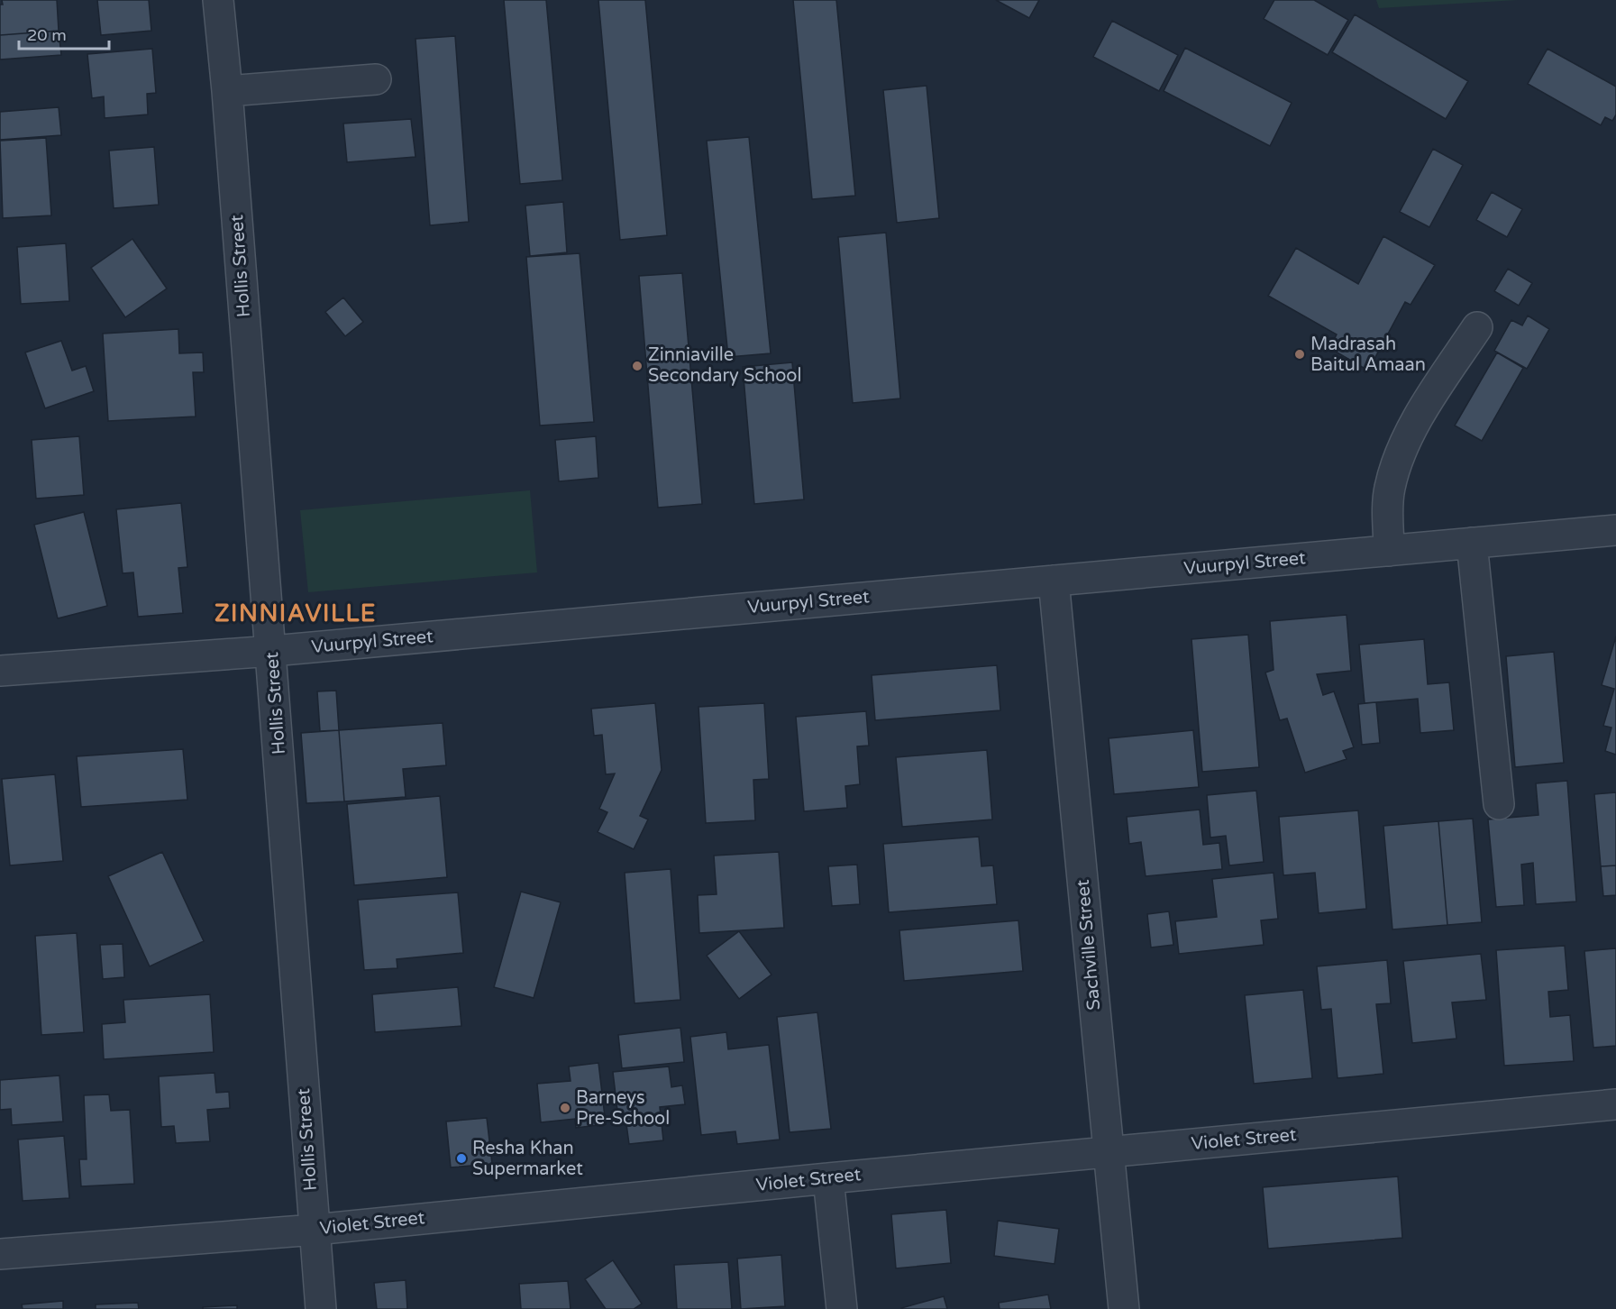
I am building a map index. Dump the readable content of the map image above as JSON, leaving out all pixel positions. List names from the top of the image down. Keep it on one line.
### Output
{"streets":{"street":["Hollis Street","Vuurpyl Street","Sachville Street","Violet Street"]},"crossings":[["Hollis Street","Vuurpyl Street"],["Hollis Street","Violet Street"],["Vuurpyl Street","Sachville Street"],["Sachville Street","Violet Street"]],"districts":["ZINNIAVILLE"],"places":["Madrasah Baitul Amaan","Zinniaville Secondary School","Barneys Pre-School","Resha Khan Supermarket"],"scale_bar":"20 m"}
